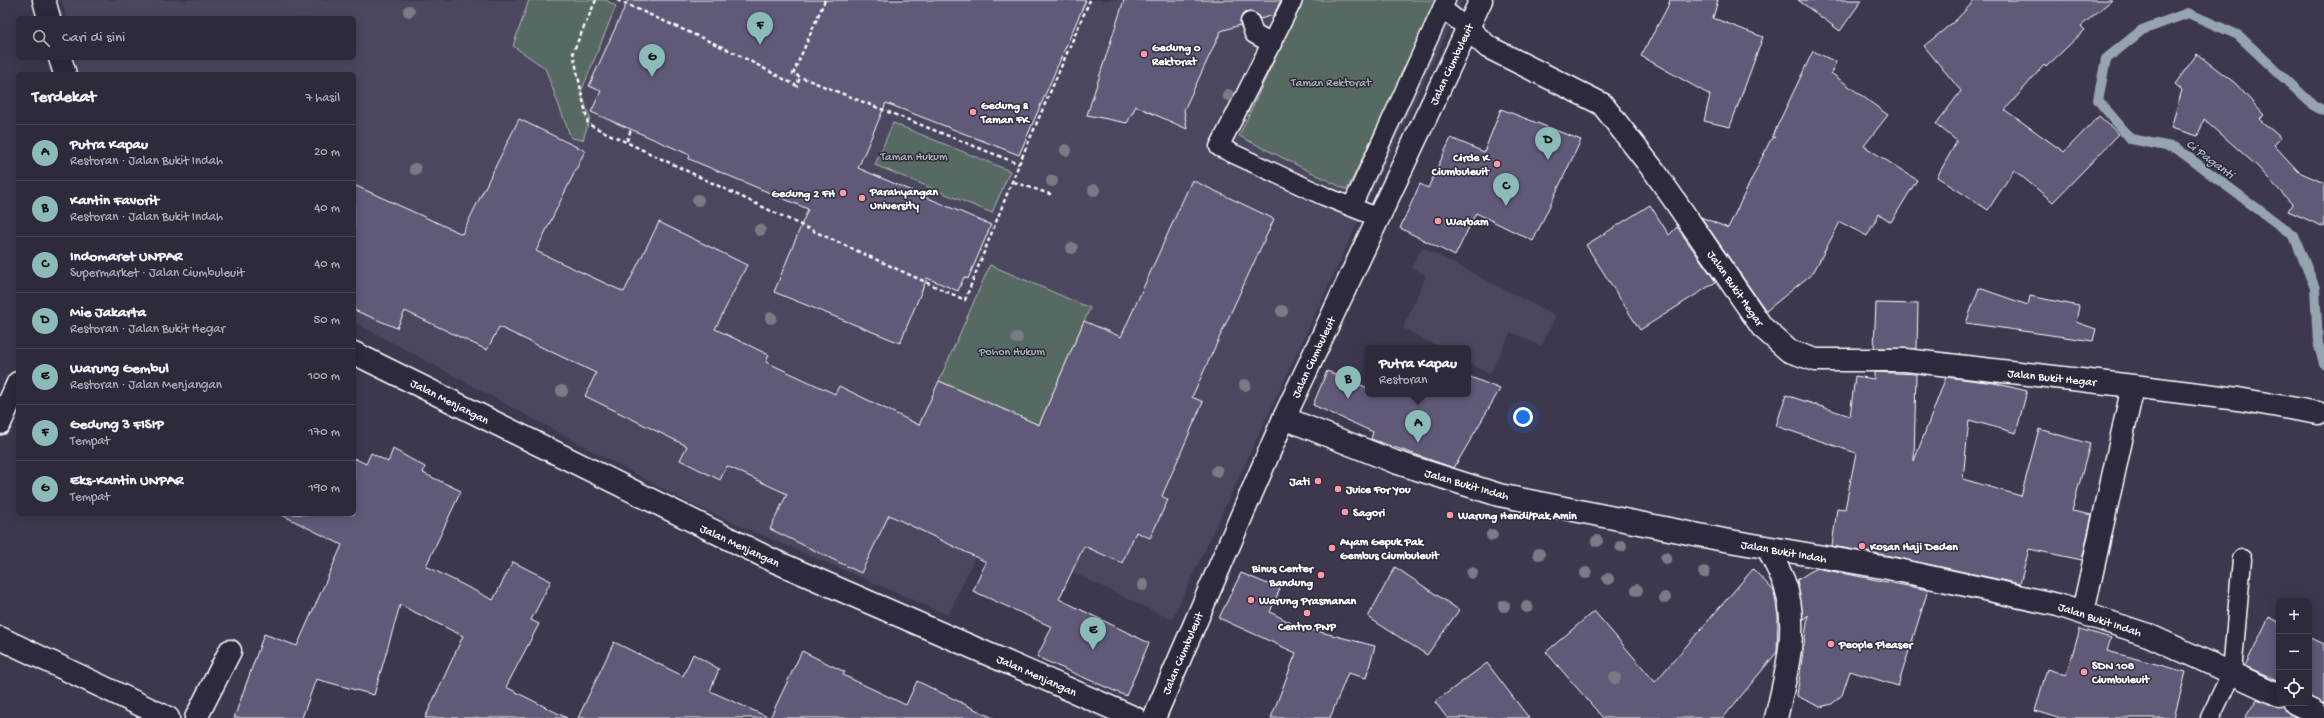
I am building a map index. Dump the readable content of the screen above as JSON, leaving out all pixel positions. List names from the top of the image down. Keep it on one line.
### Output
{"streets":{"street":["Jalan Ciumbuleuit","Jalan Bukit Hegar","Jalan Menjangan","Jalan Bukit Indah"]},"crossings":[["Jalan Ciumbuleuit","Jalan Bukit Hegar"],["Jalan Ciumbuleuit","Jalan Bukit Indah"]],"water":["Ci Paganti"],"parks":["Taman Rektorat","Taman Hukum","Pohon Hukum"],"places":["Gedung 0 Rektorat","Gedung & Taman FK","Circle K Ciumbuleuit","Gedung 2 FH","Parahyangan University","Warbam","Jati","Juice For You","Sagori","Warung Hendi/Pak Amin","Kosan Haji Deden","Ayam Gepuk Pak Gembus Ciumbuleuit","Binus Center Bandung","Warung Prasmanan","Centro PNP","People Pleaser","SDN 108 Ciumbuleuit"],"page":{"pins":["F","G","D","C","B","A","E"],"search":"Cari di sini","heading":["Terdekat","7 hasil"],"list":[{"mark":"A","name":"Putra Kapau","note":"Restoran · Jalan Bukit Indah","value":"20 m"},{"mark":"B","name":"Kantin Favorit","note":"Restoran · Jalan Bukit Indah","value":"40 m"},{"mark":"C","name":"Indomaret UNPAR","note":"Supermarket · Jalan Ciumbuleuit","value":"40 m"},{"mark":"D","name":"Mie Jakarta","note":"Restoran · Jalan Bukit Hegar","value":"50 m"},{"mark":"E","name":"Warung Gembul","note":"Restoran · Jalan Menjangan","value":"100 m"},{"mark":"F","name":"Gedung 3 FISIP","note":"Tempat","value":"170 m"},{"mark":"G","name":"Eks-Kantin UNPAR","note":"Tempat","value":"190 m"}],"popup":["Putra Kapau","Restoran"],"map_buttons":["+","−"]}}
